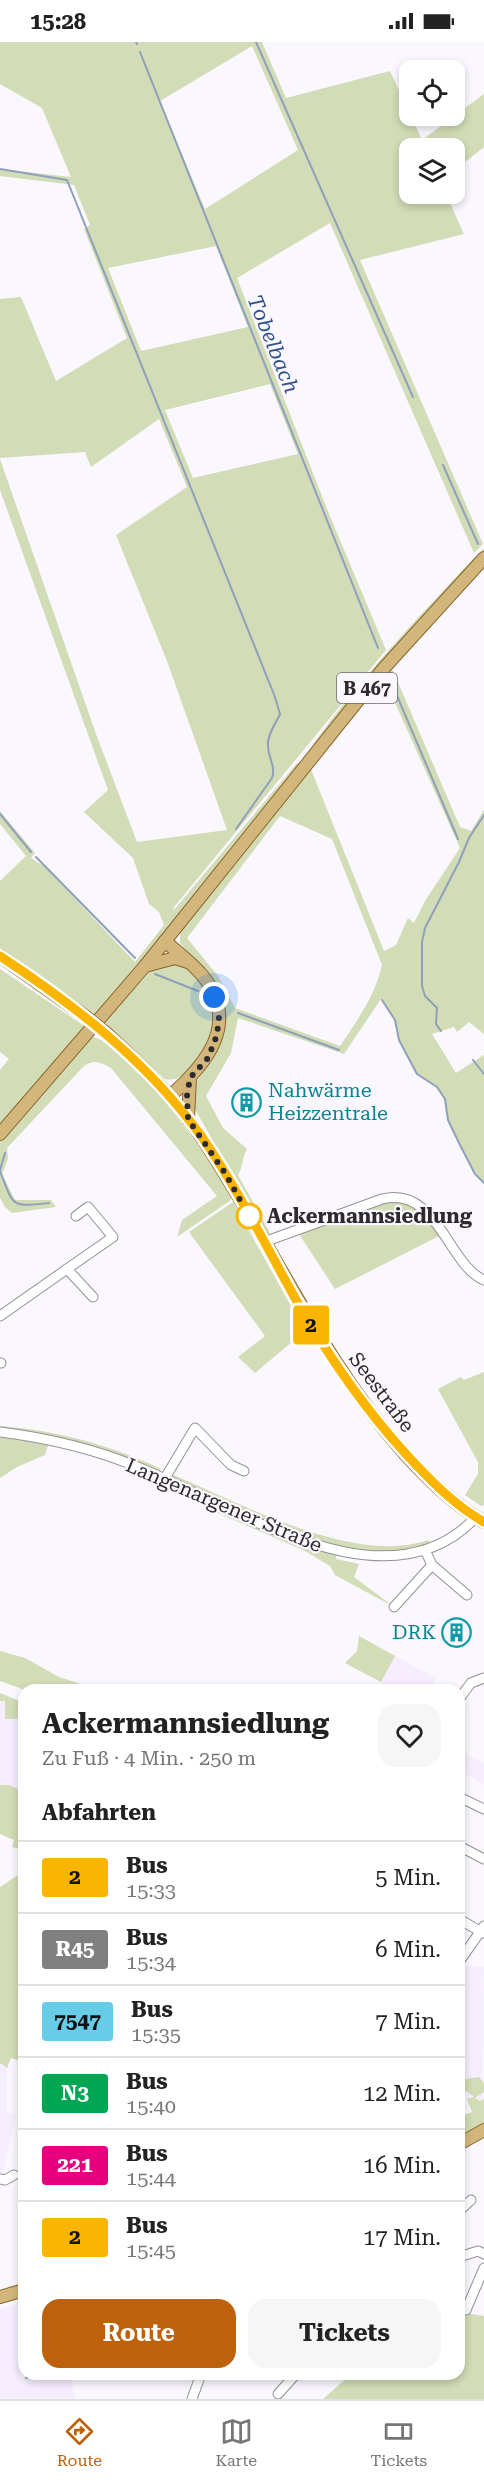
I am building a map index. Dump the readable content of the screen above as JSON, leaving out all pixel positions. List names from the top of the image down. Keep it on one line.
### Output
{"streets":{"main road":["B 467","Seestraße"],"street":["Langenargener Straße"]},"crossings":[["Seestraße","Langenargener Straße"]],"water":["Tobelbach"],"places":{"building":["Nahwärme Heizzentrale","DRK"],"other":["Ackermannsiedlung"]},"lines":["bus line 2"],"page":{"status":"15:28","on_map":"2","heading":[["Ackermannsiedlung","Zu Fuß · 4 Min. · 250 m"],"Abfahrten"],"list":[{"mark":"2","name":"Bus","note":"15:33","value":"5 Min."},{"mark":"R45","name":"Bus","note":"15:34","value":"6 Min."},{"mark":"7547","name":"Bus","note":"15:35","value":"7 Min."},{"mark":"N3","name":"Bus","note":"15:40","value":"12 Min."},{"mark":"221","name":"Bus","note":"15:44","value":"16 Min."},{"mark":"2","name":"Bus","note":"15:45","value":"17 Min."}],"buttons":["Route","Tickets"],"tabs":["Route","Karte","Tickets"]}}
